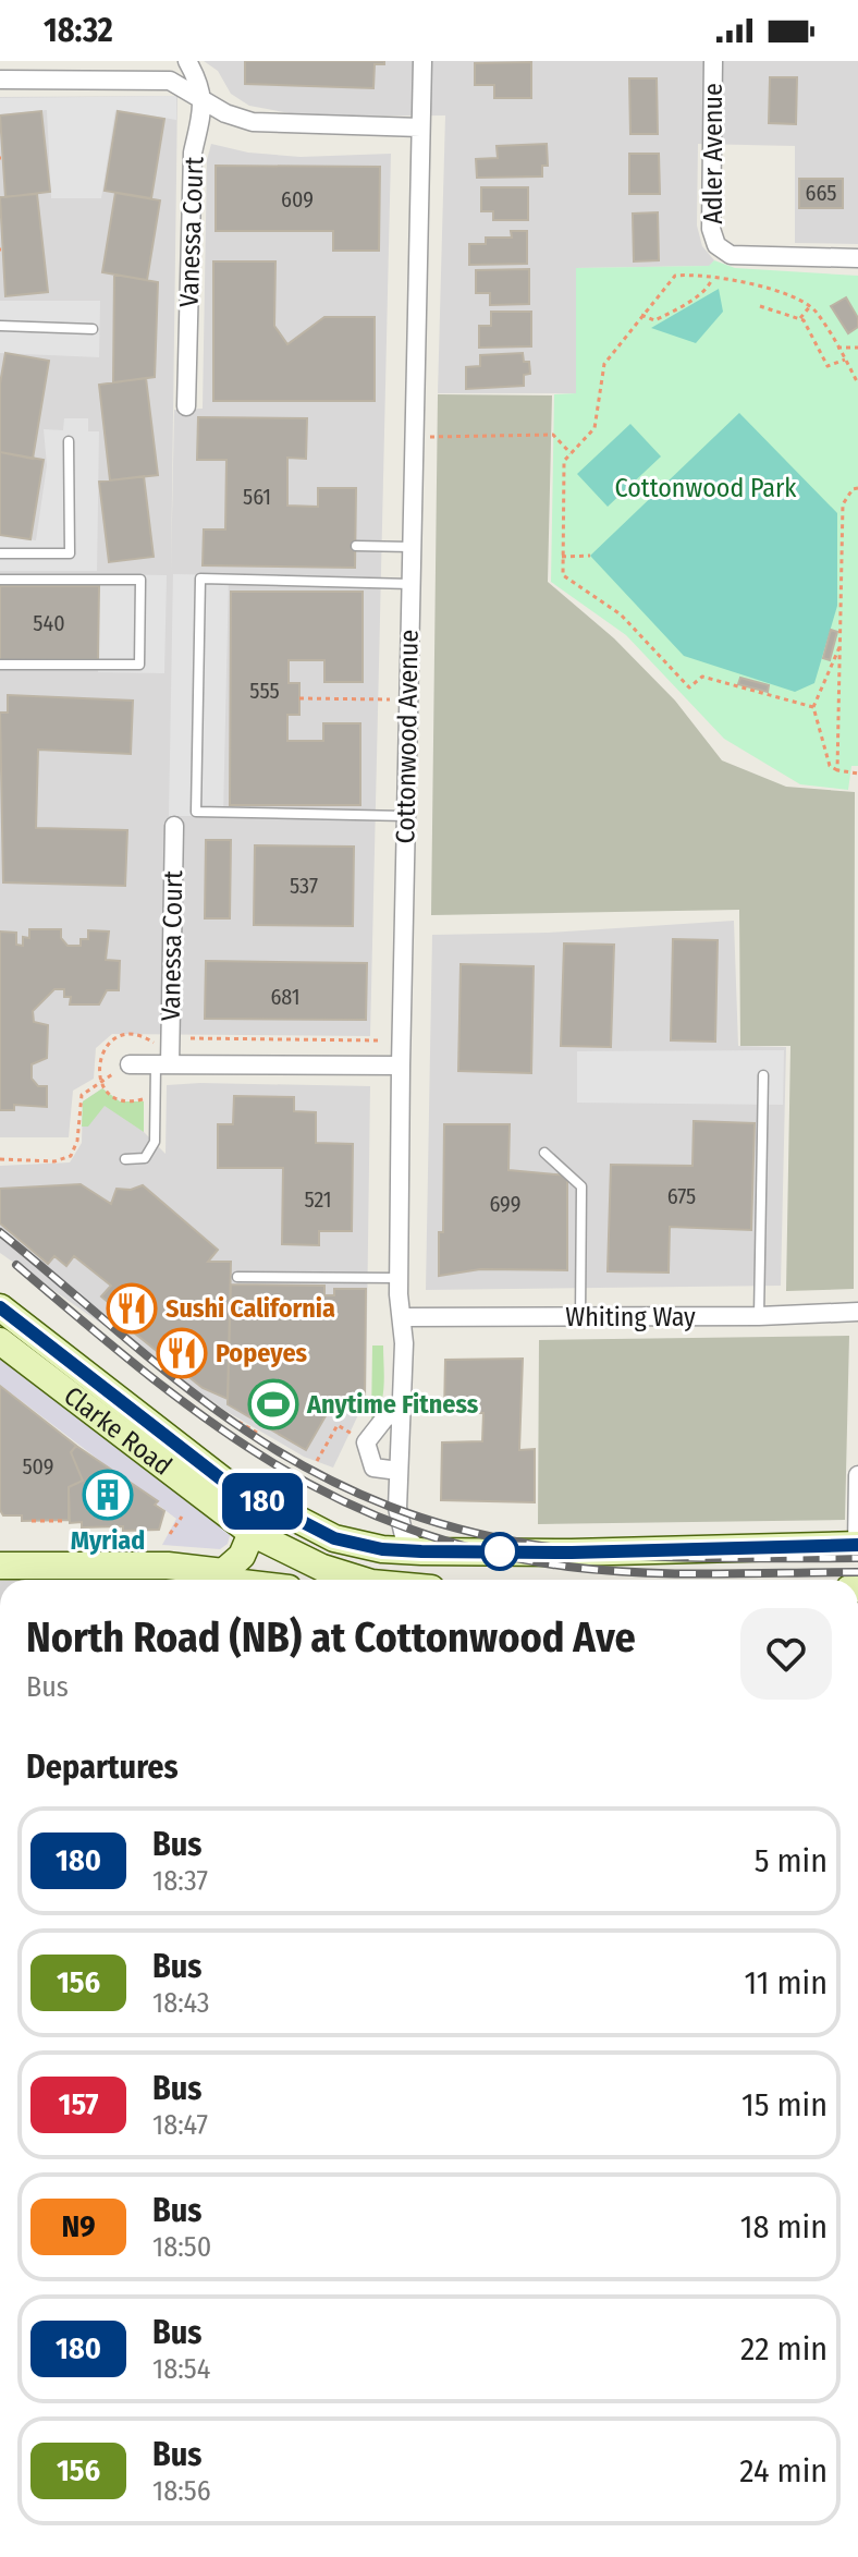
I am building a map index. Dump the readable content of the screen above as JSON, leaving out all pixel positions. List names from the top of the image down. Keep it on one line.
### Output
{"streets":{"main road":["Clarke Road"],"street":["Adler Avenue","Vanessa Court","Cottonwood Avenue","Whiting Way"]},"crossings":[["Cottonwood Avenue","Whiting Way"],["Cottonwood Avenue","Clarke Road"]],"parks":["Cottonwood Park"],"places":{"restaurant":["Sushi California","Popeyes"],"sports":["Anytime Fitness"],"building":["Myriad"]},"lines":["bus line 180"],"house_numbers":["665","609","561","540","555","537","681","675","521","699","509"],"page":{"status":"18:32","on_map":"180","heading":[["North Road (NB) at Cottonwood Ave","Bus"],"Departures"],"list":[{"mark":"180","name":"Bus","note":"18:37","value":"5 min"},{"mark":"156","name":"Bus","note":"18:43","value":"11 min"},{"mark":"157","name":"Bus","note":"18:47","value":"15 min"},{"mark":"N9","name":"Bus","note":"18:50","value":"18 min"},{"mark":"180","name":"Bus","note":"18:54","value":"22 min"},{"mark":"156","name":"Bus","note":"18:56","value":"24 min"}]}}
